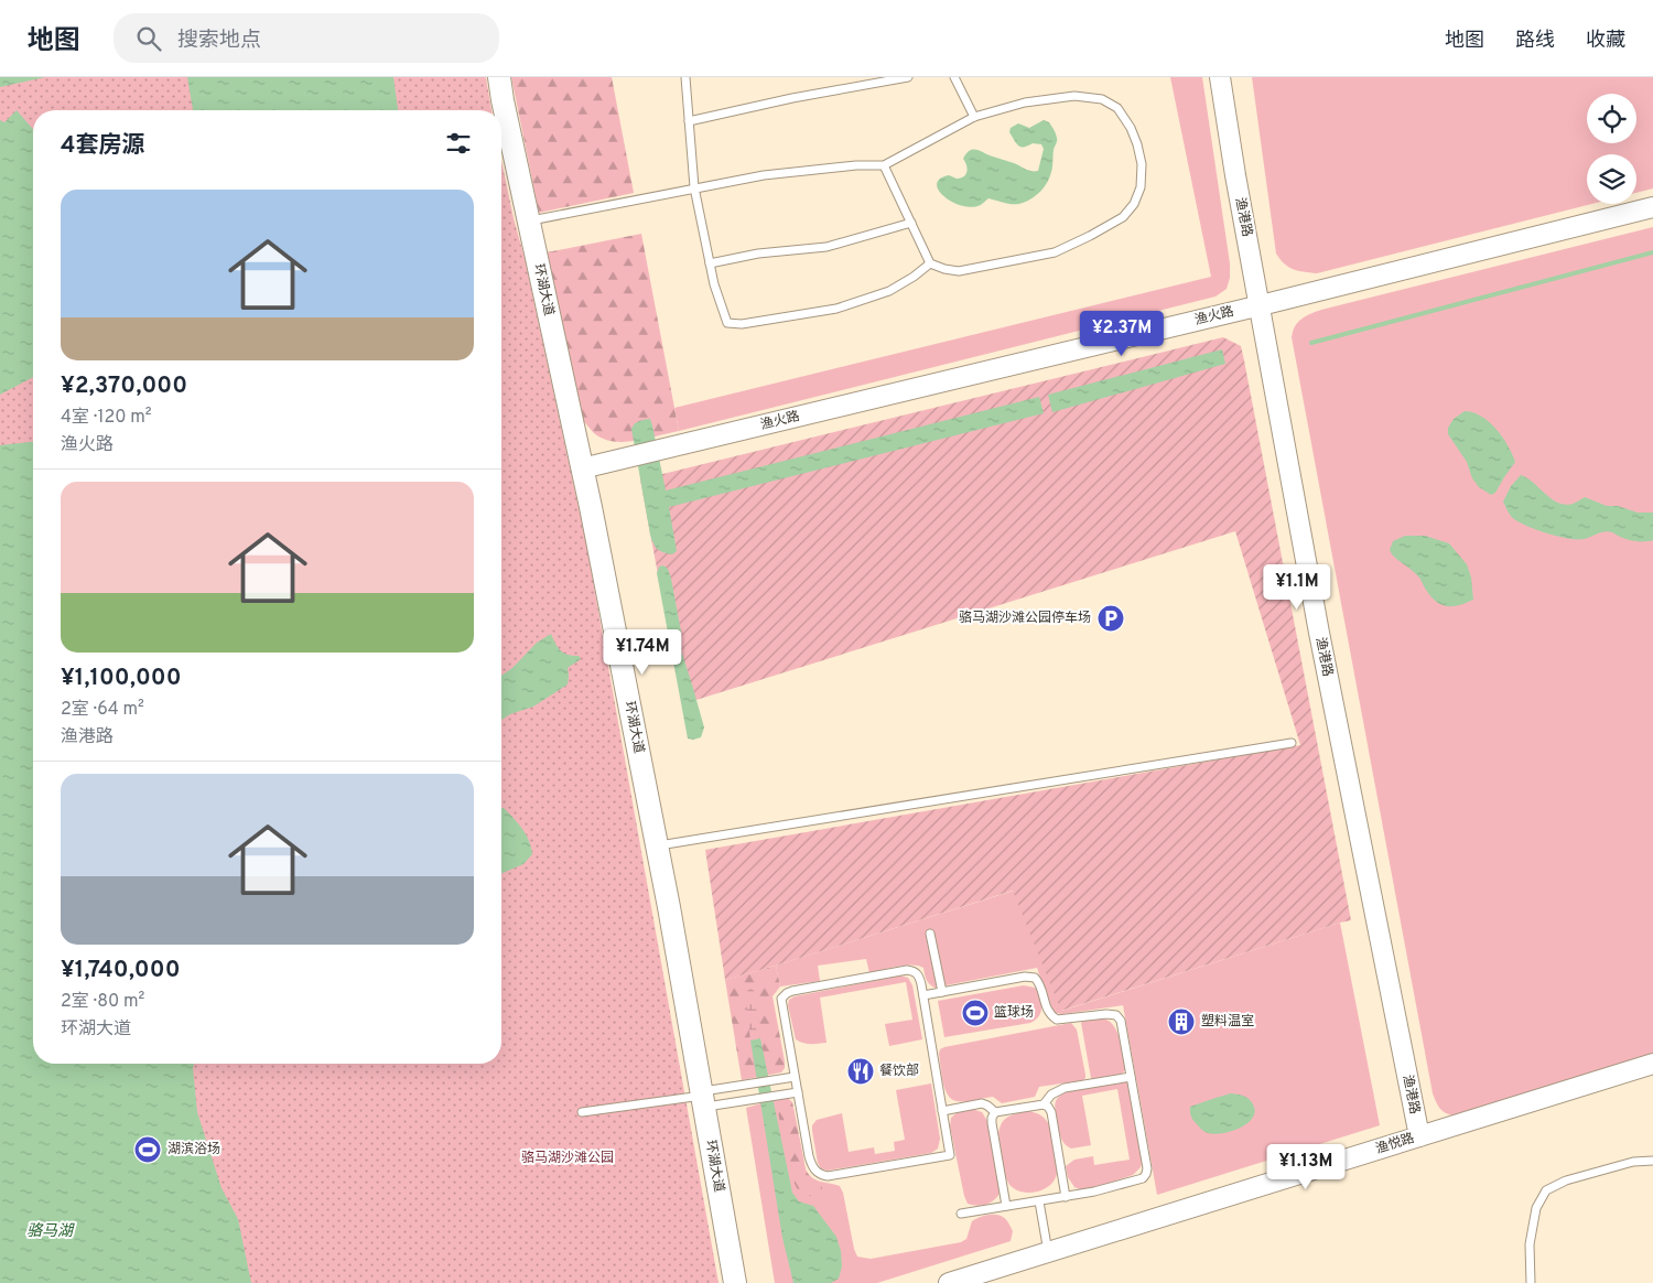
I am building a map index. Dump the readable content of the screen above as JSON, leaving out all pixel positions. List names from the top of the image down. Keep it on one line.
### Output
{"streets":{"main road":["环湖大道"],"street":["渔港路","渔火路","渔悦路"]},"crossings":[["渔港路","渔火路"],["渔港路","渔悦路"],["环湖大道","渔火路"]],"water":["骆马湖"],"parks":["骆马湖沙滩公园"],"places":{"parking":["骆马湖沙滩公园停车场"],"sports":["篮球场","湖滨浴场"],"building":["塑料温室"],"restaurant":["餐饮部"]},"page":{"header":"地图","search":"搜索地点","nav":["地图","路线","收藏"],"heading":"4套房源","list":[{"name":"¥2,370,000","note":"4室 · 120 m² · 渔火路"},{"name":"¥1,100,000","note":"2室 · 64 m² · 渔港路"},{"name":"¥1,740,000","note":"2室 · 80 m² · 环湖大道"}],"price":["¥2.37M","¥1.1M","¥1.74M","¥1.13M"]}}
